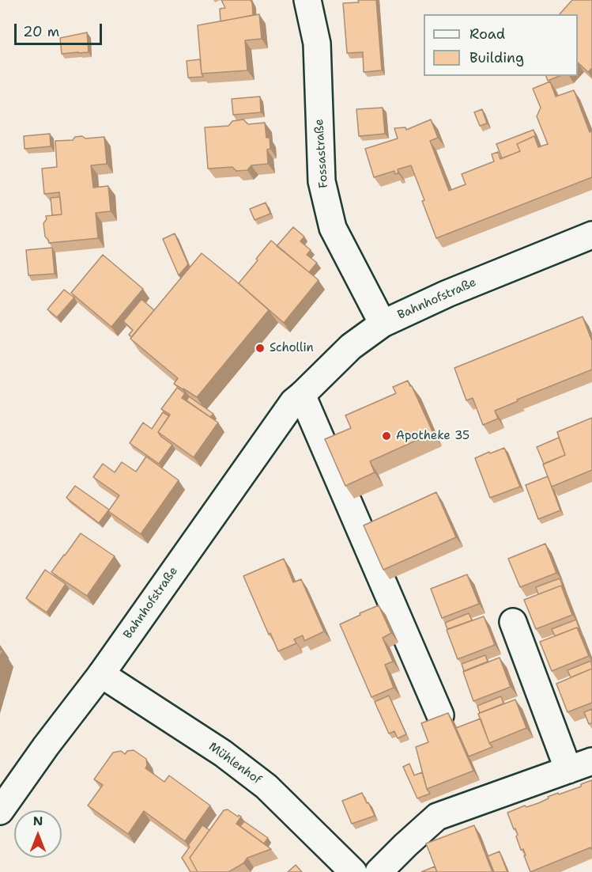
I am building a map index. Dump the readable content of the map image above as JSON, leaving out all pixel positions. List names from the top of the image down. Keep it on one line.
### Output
{"streets":{"street":["Fossastraße","Bahnhofstraße","Mühlenhof"]},"crossings":[["Fossastraße","Bahnhofstraße"],["Bahnhofstraße","Mühlenhof"]],"places":["Schollin","Apotheke 35"],"legend":["Road","Building"],"scale_bar":"20 m","north":"top"}
